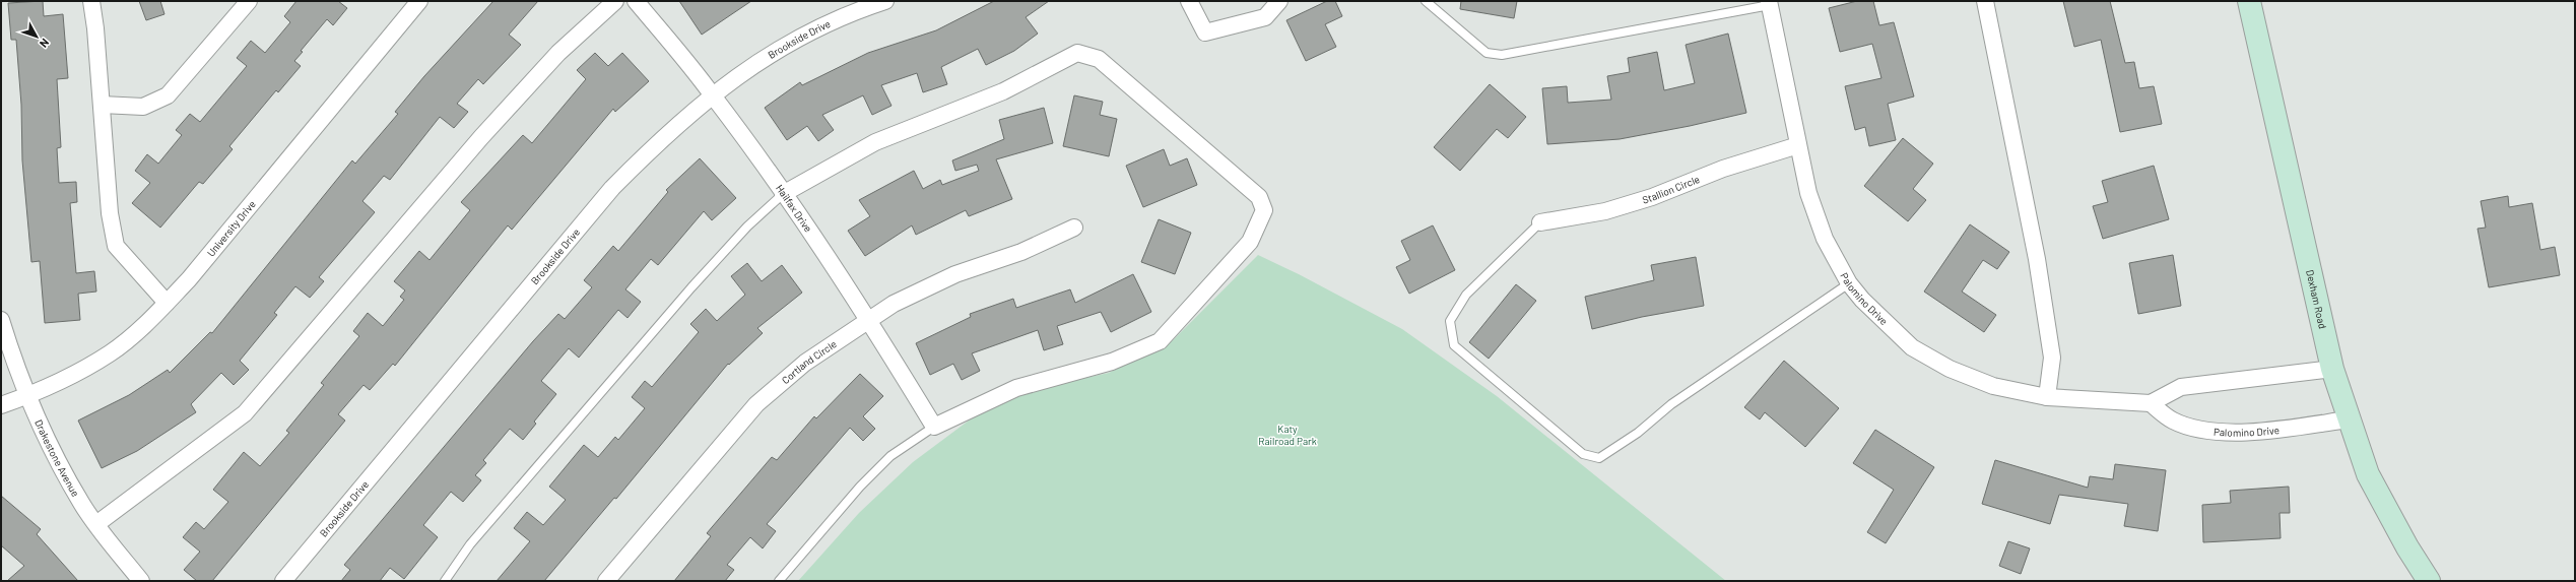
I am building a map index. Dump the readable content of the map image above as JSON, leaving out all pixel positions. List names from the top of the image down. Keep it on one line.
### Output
{"streets":{"street":["Brookside Drive","Stallion Circle","Hailfax Drive","University Drive","Palomino Drive","Dexham Road","Cortland Circle","Drakestone Avenue"]},"crossings":[["Brookside Drive","Hailfax Drive"],["Stallion Circle","Palomino Drive"],["Hailfax Drive","Cortland Circle"],["University Drive","Drakestone Avenue"],["Palomino Drive","Dexham Road"]],"parks":["Katy Railroad Park"],"north":"bottom right"}
